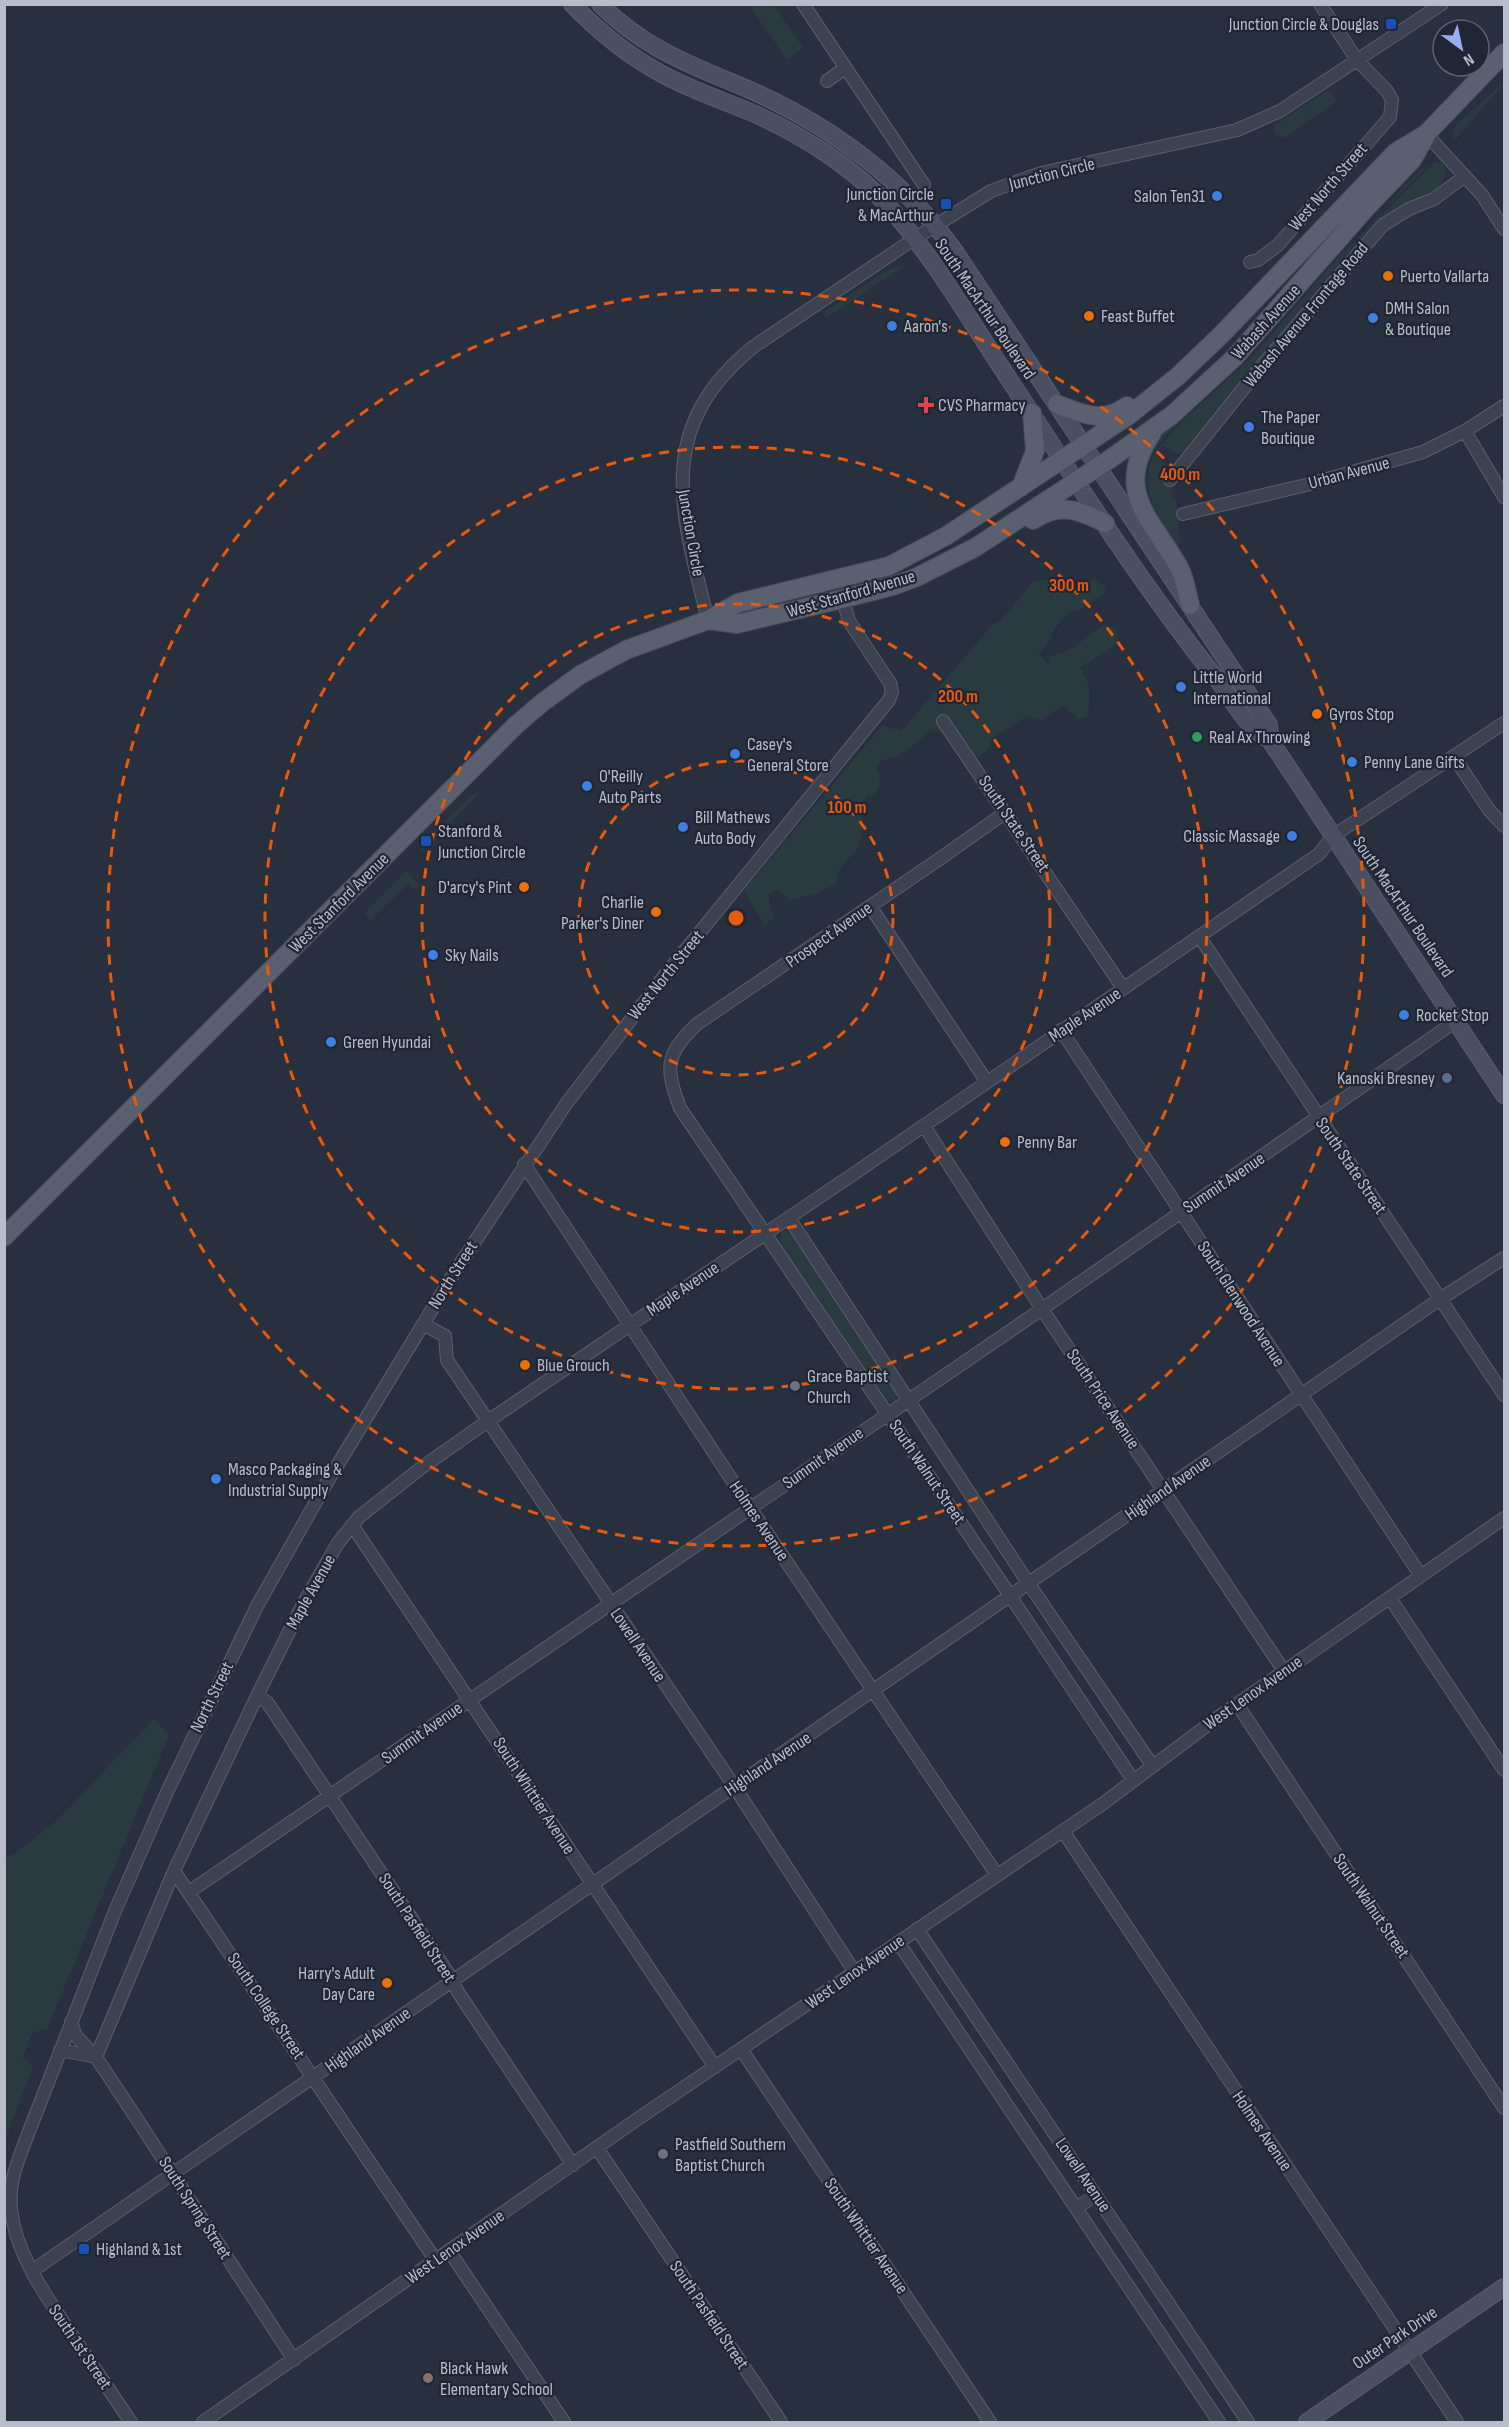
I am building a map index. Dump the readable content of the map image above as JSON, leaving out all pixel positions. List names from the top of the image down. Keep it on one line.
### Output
{"streets":{"main road":["South MacArthur Boulevard","Wabash Avenue","West Stanford Avenue","Outer Park Drive"],"street":["Junction Circle","West North Street","Wabash Avenue Frontage Road","Urban Avenue","South State Street","Prospect Avenue","Maple Avenue","Summit Avenue","North Street","South Glenwood Avenue","South Price Avenue","South Walnut Street","Highland Avenue","Holmes Avenue","Lowell Avenue","West Lenox Avenue","South Whittier Avenue","South Pasfield Street","South College Street","South Spring Street","South 1st Street"]},"crossings":[["Junction Circle","West North Street"],["Junction Circle","South MacArthur Boulevard"],["Junction Circle","West Stanford Avenue"],["West North Street","West Stanford Avenue"],["West North Street","North Street"],["West North Street","Holmes Avenue"],["South MacArthur Boulevard","Wabash Avenue"],["South MacArthur Boulevard","West Stanford Avenue"],["South MacArthur Boulevard","Maple Avenue"],["South MacArthur Boulevard","Summit Avenue"],["Wabash Avenue","West Stanford Avenue"],["South State Street","Prospect Avenue"],["South State Street","Maple Avenue"],["South State Street","Summit Avenue"],["South State Street","Highland Avenue"],["Prospect Avenue","South Walnut Street"],["Maple Avenue","South Glenwood Avenue"],["Maple Avenue","South Price Avenue"],["Maple Avenue","South Walnut Street"],["Maple Avenue","Holmes Avenue"],["Maple Avenue","Lowell Avenue"],["Maple Avenue","South Whittier Avenue"],["Maple Avenue","South Pasfield Street"],["Maple Avenue","South College Street"],["Maple Avenue","South Spring Street"],["Summit Avenue","South Glenwood Avenue"],["Summit Avenue","South Price Avenue"],["Summit Avenue","South Walnut Street"],["Summit Avenue","Holmes Avenue"],["Summit Avenue","Lowell Avenue"],["Summit Avenue","South Whittier Avenue"],["Summit Avenue","South Pasfield Street"],["Summit Avenue","South College Street"],["North Street","Highland Avenue"],["North Street","Holmes Avenue"],["North Street","Lowell Avenue"],["North Street","South Spring Street"],["North Street","South 1st Street"],["South Glenwood Avenue","Highland Avenue"],["South Glenwood Avenue","West Lenox Avenue"],["South Price Avenue","Highland Avenue"],["South Price Avenue","West Lenox Avenue"],["South Walnut Street","Highland Avenue"],["South Walnut Street","West Lenox Avenue"],["Highland Avenue","Holmes Avenue"],["Highland Avenue","Lowell Avenue"],["Highland Avenue","South Whittier Avenue"],["Highland Avenue","South Pasfield Street"],["Highland Avenue","South College Street"],["Highland Avenue","South Spring Street"],["Highland Avenue","South 1st Street"],["Holmes Avenue","West Lenox Avenue"],["Holmes Avenue","Outer Park Drive"],["Lowell Avenue","West Lenox Avenue"],["West Lenox Avenue","South Whittier Avenue"],["West Lenox Avenue","South Pasfield Street"],["West Lenox Avenue","South College Street"],["West Lenox Avenue","South Spring Street"]],"places":{"transit":["Junction Circle & Douglas","Junction Circle & MacArthur","Stanford & Junction Circle","Highland & 1st"],"other":["Salon Ten31","Puerto Vallarta","Feast Buffet","DMH Salon & Boutique","Aaron's","The Paper Boutique","Little World International","Gyros Stop","Real Ax Throwing","Casey's General Store","Penny Lane Gifts","O'Reilly Auto Parts","Bill Mathews Auto Body","Classic Massage","D'arcy's Pint","Charlie Parker's Diner","Sky Nails","Rocket Stop","Green Hyundai","Kanoski Bresney","Penny Bar","Blue Grouch","Grace Baptist Church","Masco Packaging & Industrial Supply","Harry's Adult Day Care","Pastfield Southern Baptist Church","Black Hawk Elementary School"],"health":["CVS Pharmacy"]},"north":"bottom right","rings":["400 m","300 m","200 m","100 m"]}
